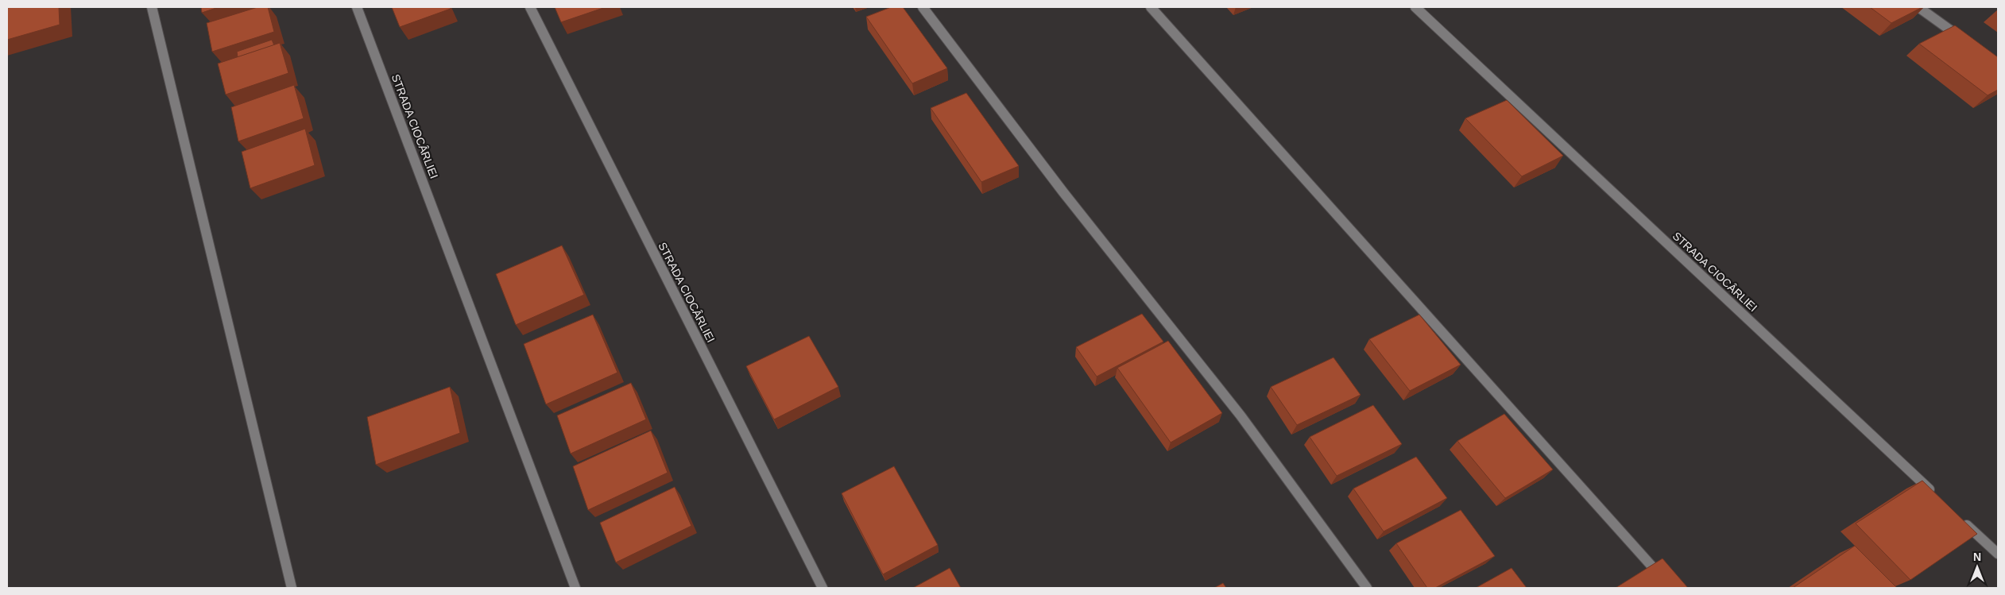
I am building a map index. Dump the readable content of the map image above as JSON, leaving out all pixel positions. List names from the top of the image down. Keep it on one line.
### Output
{"streets":{"street":["STRADA CIOCÂRLIEI"]},"north":"top"}
